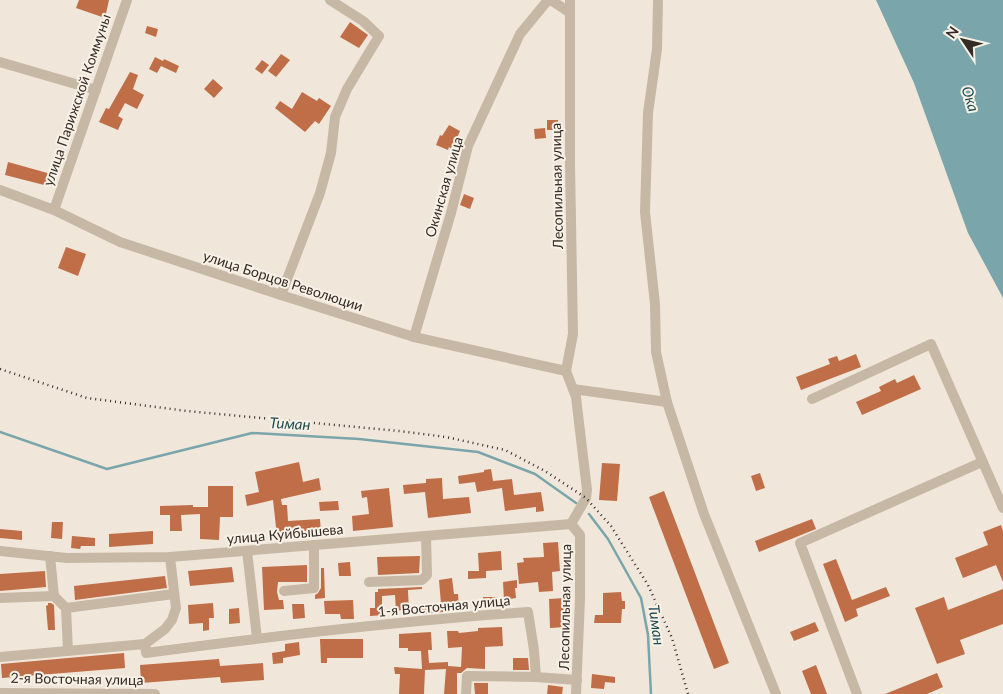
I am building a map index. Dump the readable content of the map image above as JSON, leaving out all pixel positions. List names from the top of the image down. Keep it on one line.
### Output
{"streets":{"street":["улица Парижской Коммуны","Лесопильная улица","Окинская улица","улица Борцов Революции","улица Куйбышева","1-я Восточная улица","2-я Восточная улица"]},"crossings":[["улица Парижской Коммуны","улица Борцов Революции"],["Лесопильная улица","улица Борцов Революции"],["Лесопильная улица","улица Куйбышева"],["Окинская улица","улица Борцов Революции"]],"water":["Ока","Тиман"],"north":"top left"}
